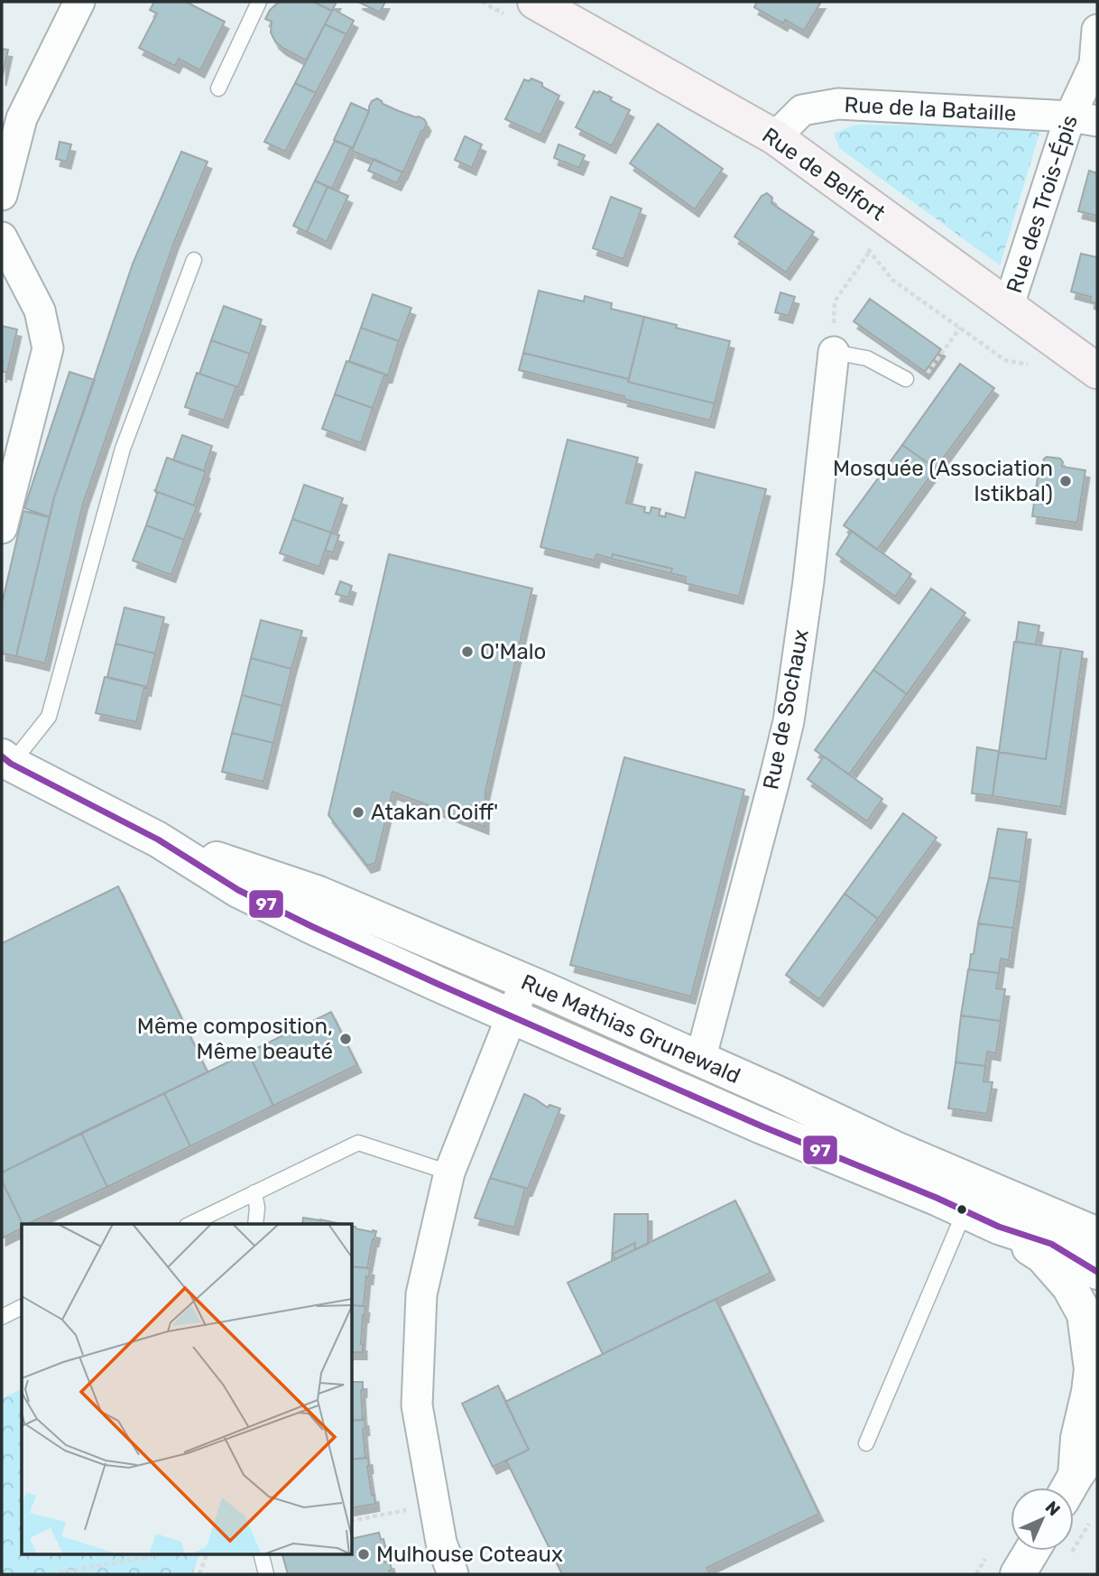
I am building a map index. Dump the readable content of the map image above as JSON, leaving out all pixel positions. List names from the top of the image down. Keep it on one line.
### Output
{"streets":{"main road":["Rue de Belfort"],"street":["Rue de la Bataille","Rue des Trois-Épis","Rue de Sochaux","Rue Mathias Grunewald"]},"crossings":[["Rue de la Bataille","Rue de Belfort"],["Rue de la Bataille","Rue des Trois-Épis"],["Rue de Belfort","Rue des Trois-Épis"],["Rue de Sochaux","Rue Mathias Grunewald"]],"places":["Mosquée (Association Istikbal)","O'Malo","Atakan Coiff'","Même composition, Même beauté","Mulhouse Coteaux"],"lines":["transit line 97"],"north":"top right"}
